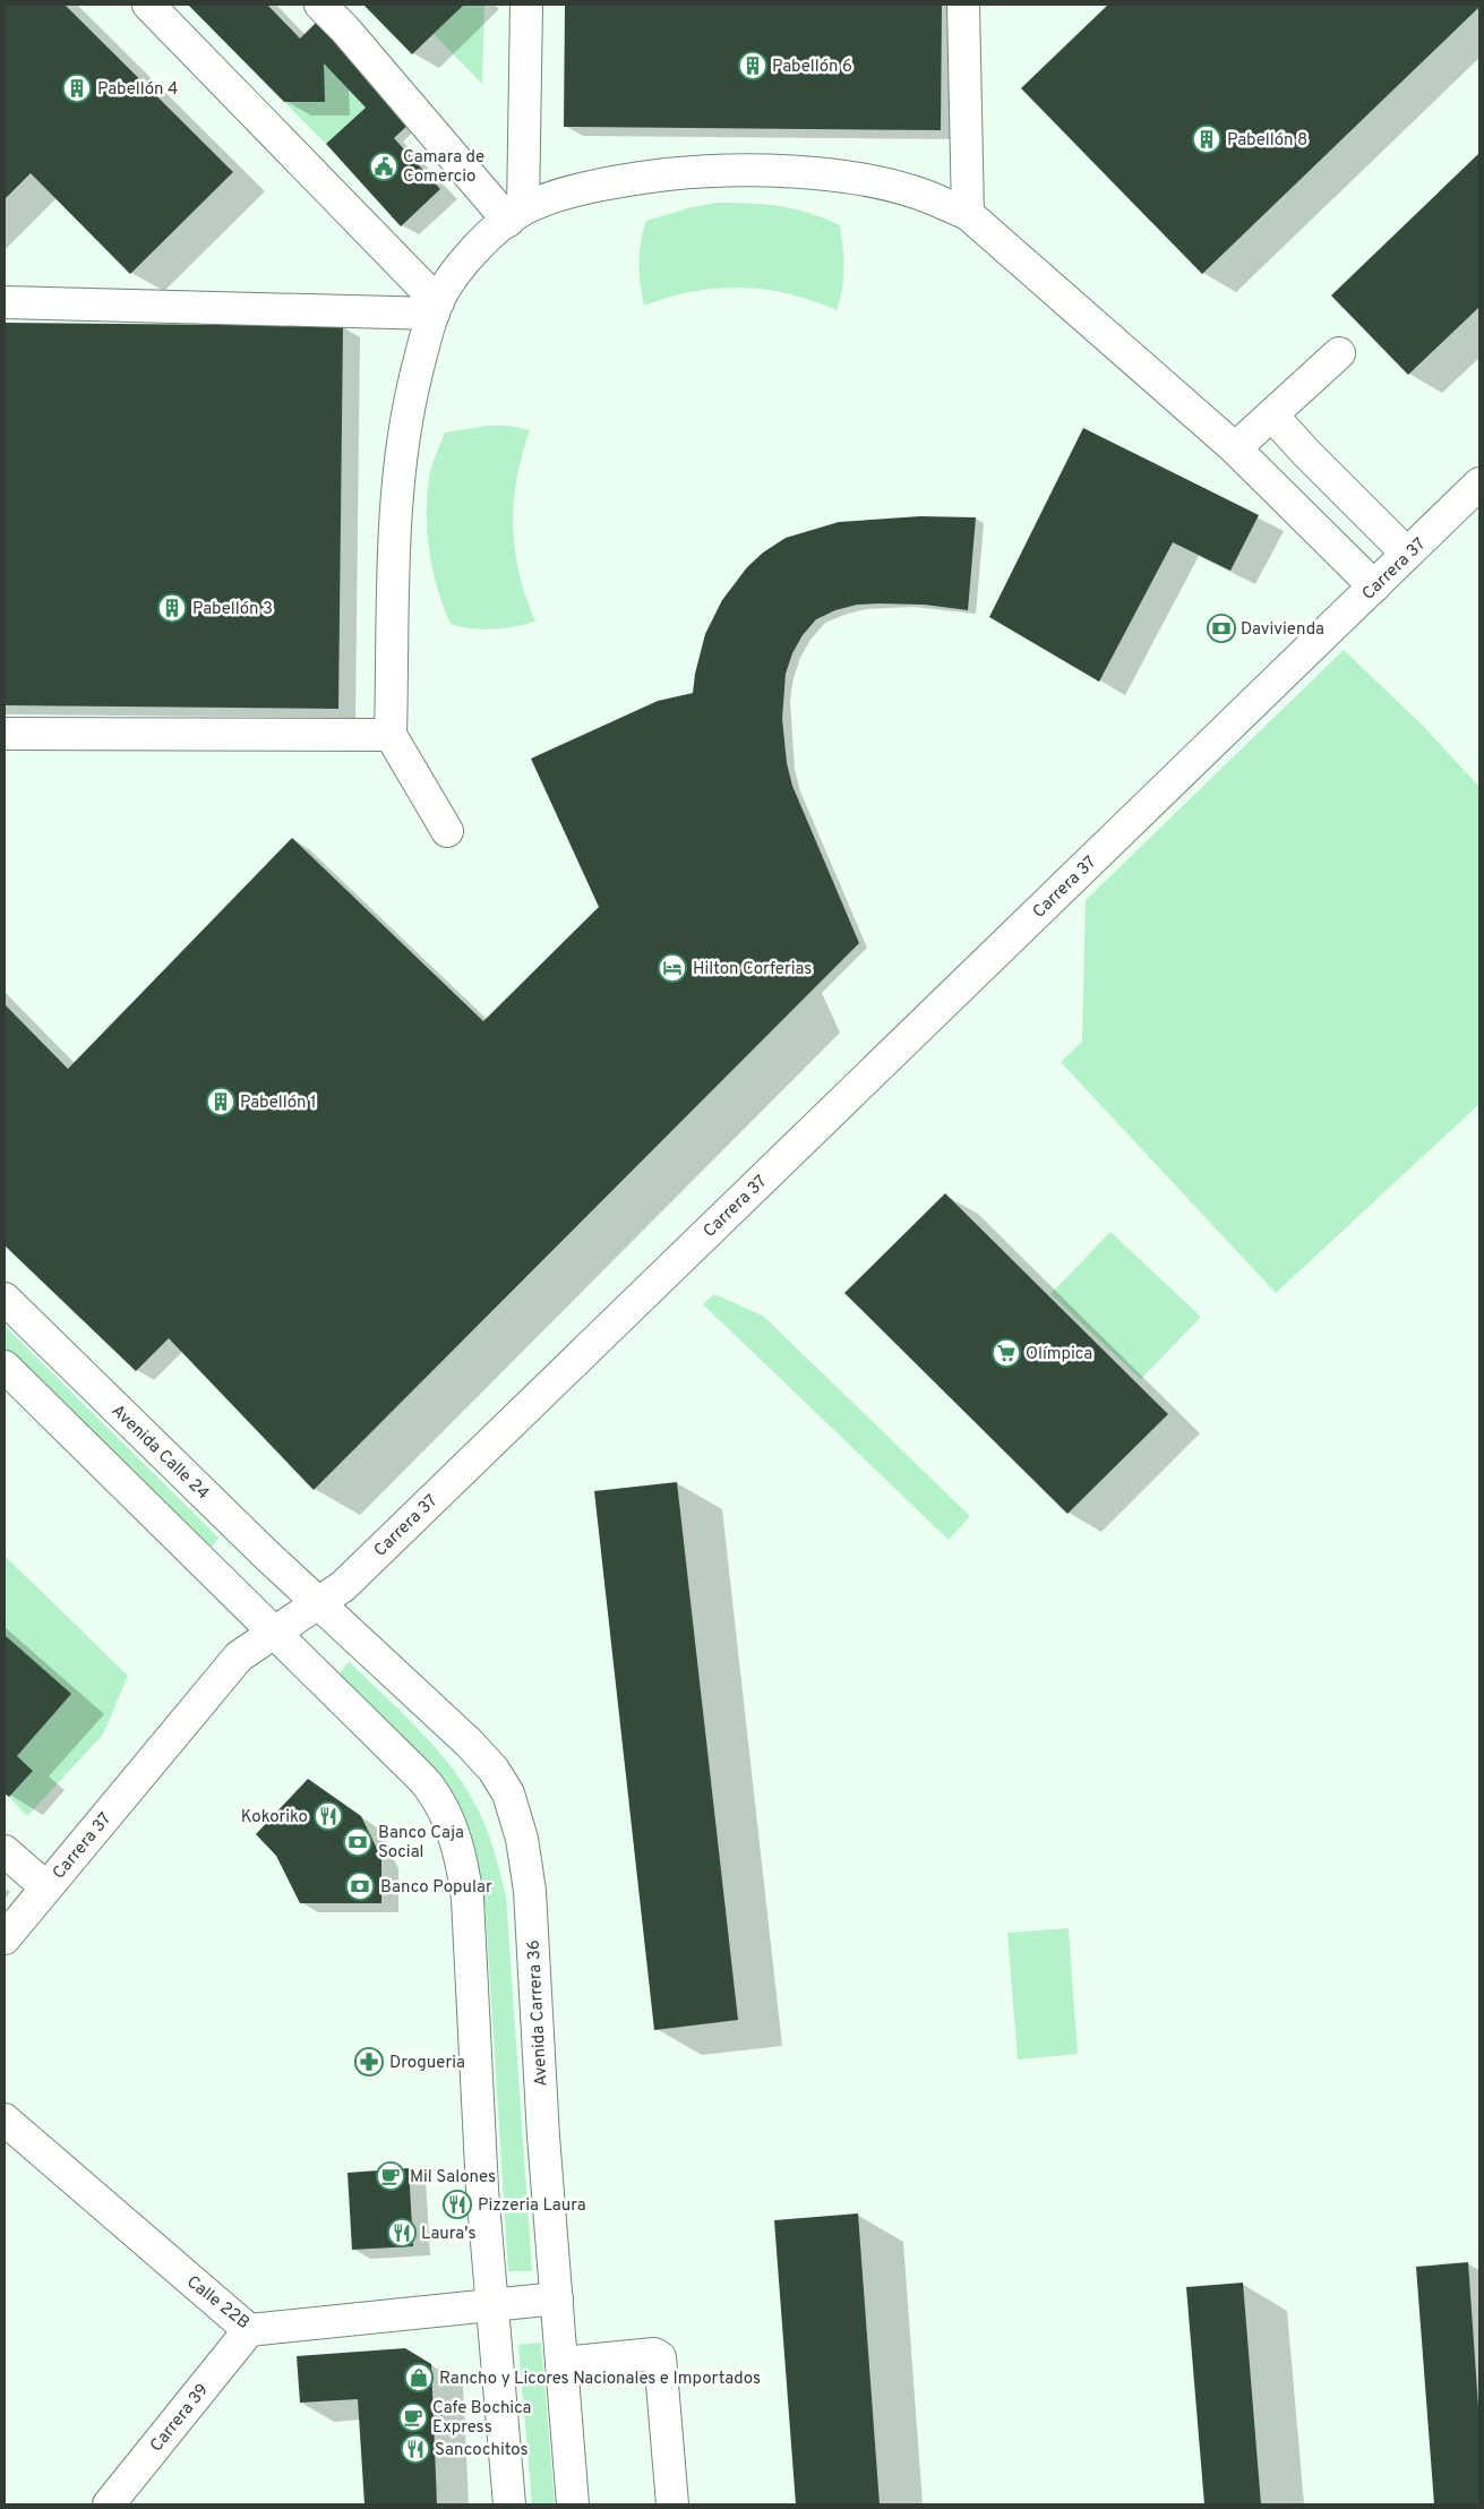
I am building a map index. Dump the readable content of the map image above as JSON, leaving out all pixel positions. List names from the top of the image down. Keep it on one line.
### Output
{"streets":{"street":["Carrera 37","Avenida Calle 24","Avenida Carrera 36","Calle 22B","Carrera 39"]},"crossings":[["Carrera 37","Avenida Calle 24"],["Carrera 37","Avenida Carrera 36"],["Avenida Calle 24","Avenida Carrera 36"],["Avenida Carrera 36","Calle 22B"],["Calle 22B","Carrera 39"]],"places":{"building":["Pabellón 6","Pabellón 4","Pabellón 8","Pabellón 3","Pabellón 1"],"public building":["Camara de Comercio"],"bank":["Davivienda","Banco Caja Social","Banco Popular"],"hotel":["Hilton Corferias"],"supermarket":["Olímpica"],"restaurant":["Kokoriko","Pizzeria Laura","Laura's","Sancochitos"],"pharmacy":["Drogueria"],"cafe":["Mil Salones","Cafe Bochica Express"],"shop":["Rancho y Licores Nacionales e Importados"]}}
